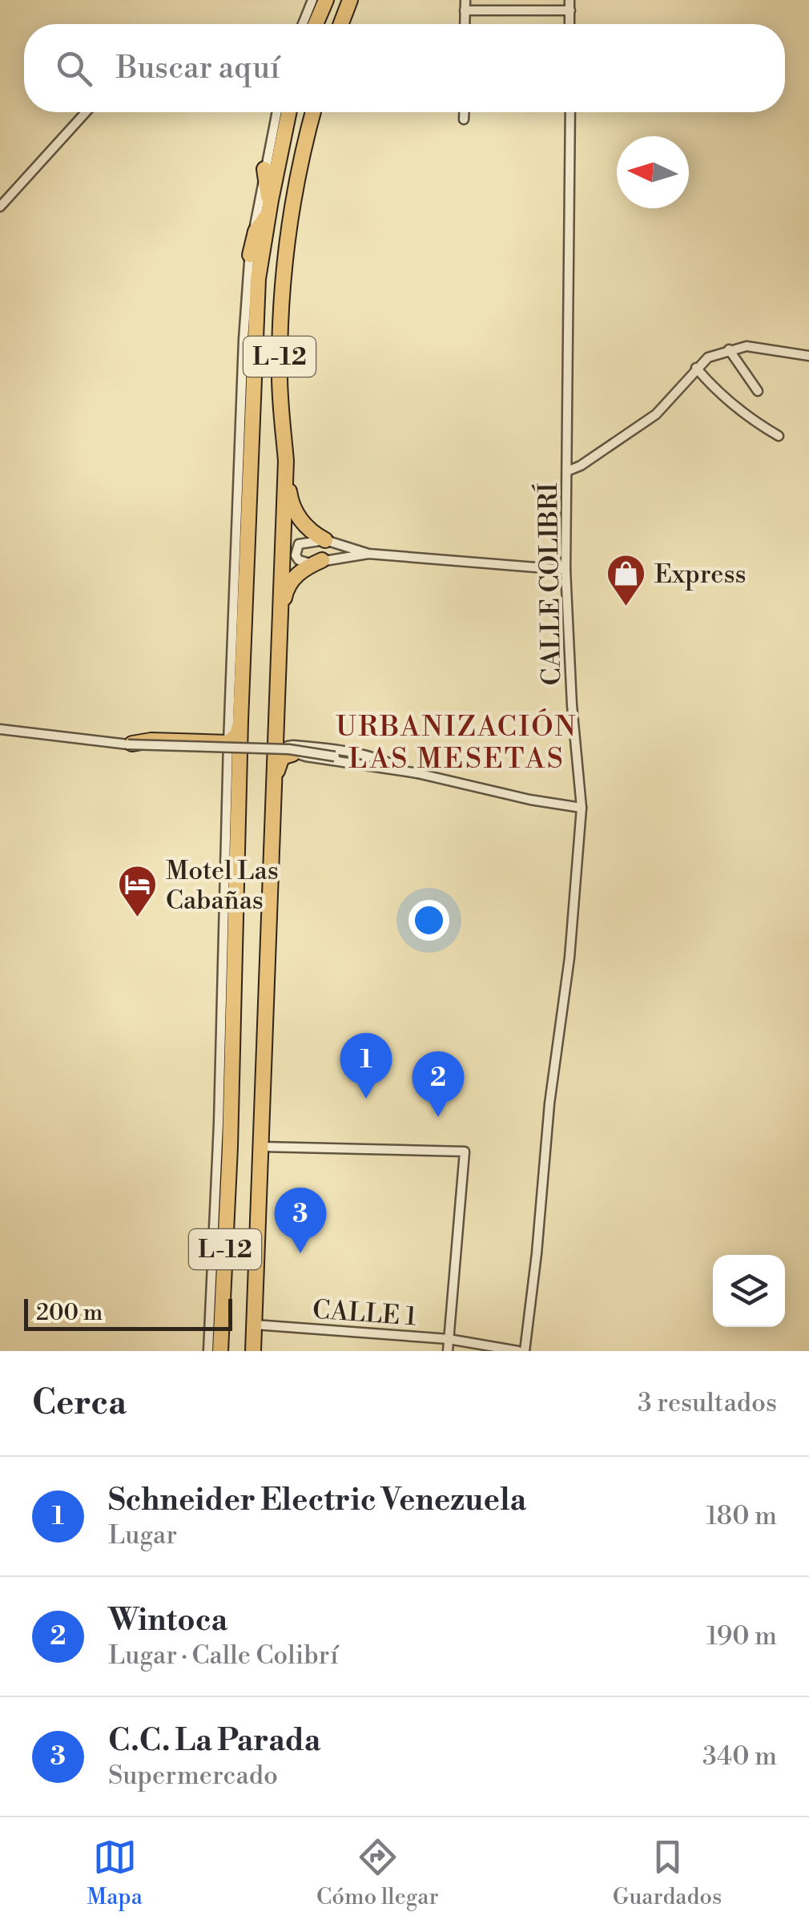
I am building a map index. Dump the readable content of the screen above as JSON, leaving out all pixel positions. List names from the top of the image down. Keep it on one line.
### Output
{"streets":{"highway":["L-12"],"street":["CALLE COLIBRÍ","CALLE 1"]},"crossings":[["L-12","CALLE 1"]],"districts":["URBANIZACIÓN LAS MESETAS"],"places":{"shop":["Express"],"hotel":["Motel Las Cabañas"]},"scale_bar":"200 m","north":"left","page":{"search":"Buscar aquí","pins":["1","2","3"],"scale":"200 m","heading":["Cerca","3 resultados"],"list":[{"mark":"1","name":"Schneider Electric Venezuela","note":"Lugar","value":"180 m"},{"mark":"2","name":"Wintoca","note":"Lugar · Calle Colibrí","value":"190 m"},{"mark":"3","name":"C.C. La Parada","note":"Supermercado","value":"340 m"}],"nav":["Mapa","Cómo llegar","Guardados"]}}
